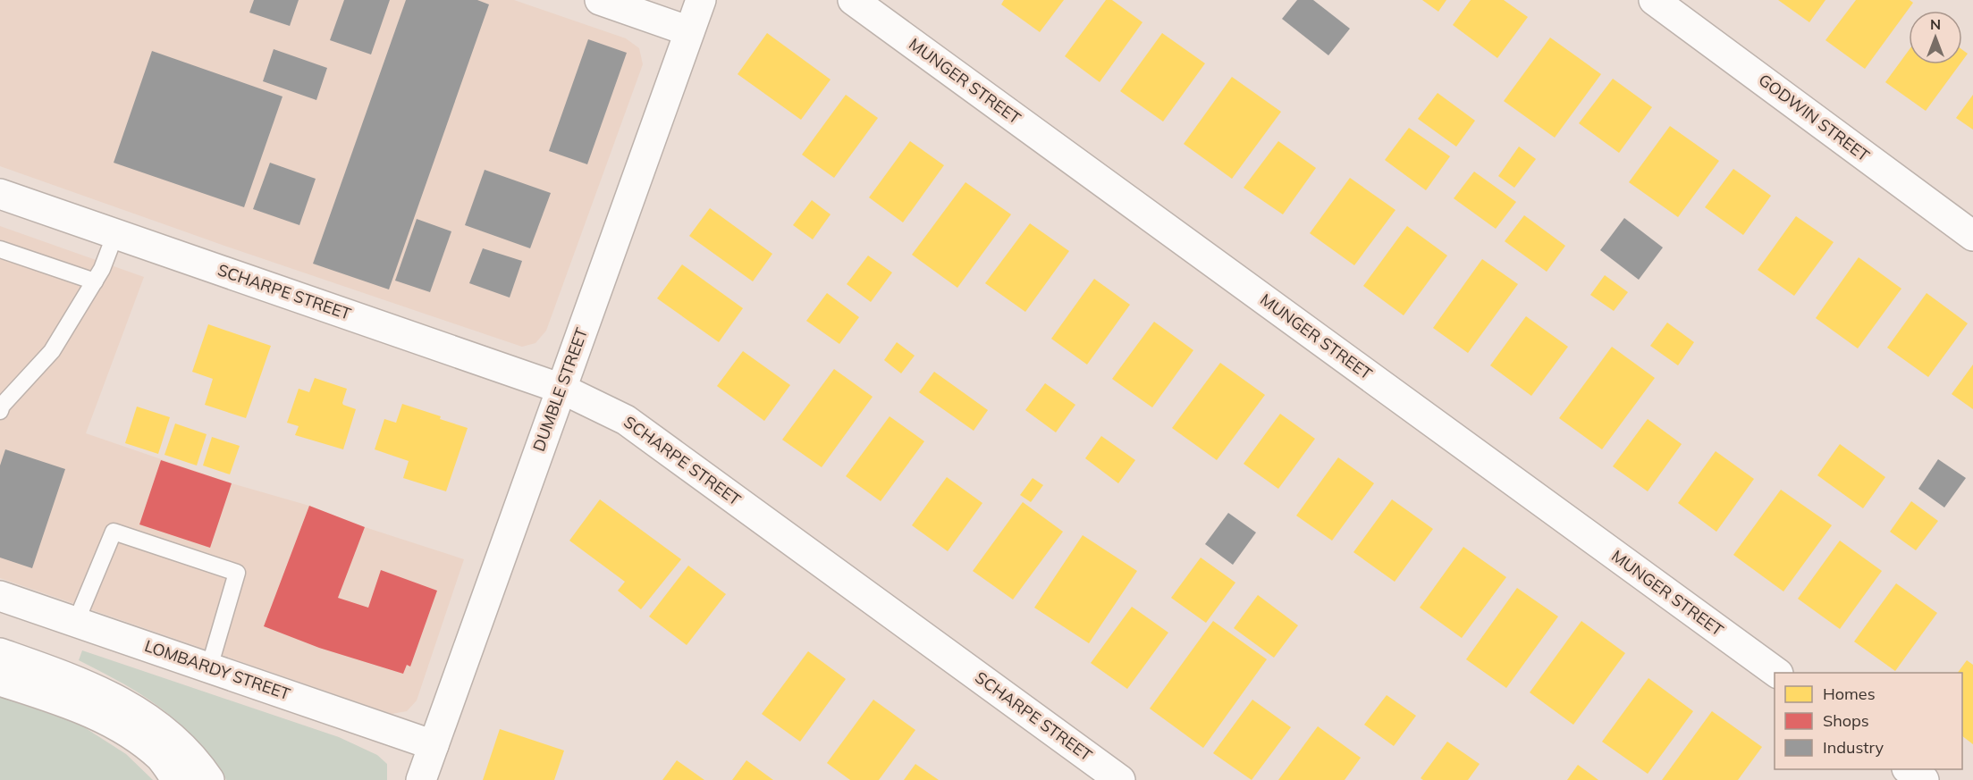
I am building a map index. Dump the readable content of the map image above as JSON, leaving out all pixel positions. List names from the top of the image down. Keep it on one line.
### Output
{"streets":{"main road":["MUNGER STREET","GODWIN STREET","SCHARPE STREET","DUMBLE STREET","LOMBARDY STREET"]},"crossings":[["SCHARPE STREET","DUMBLE STREET"],["DUMBLE STREET","LOMBARDY STREET"]],"legend":["Homes","Shops","Industry"],"north":"top"}
